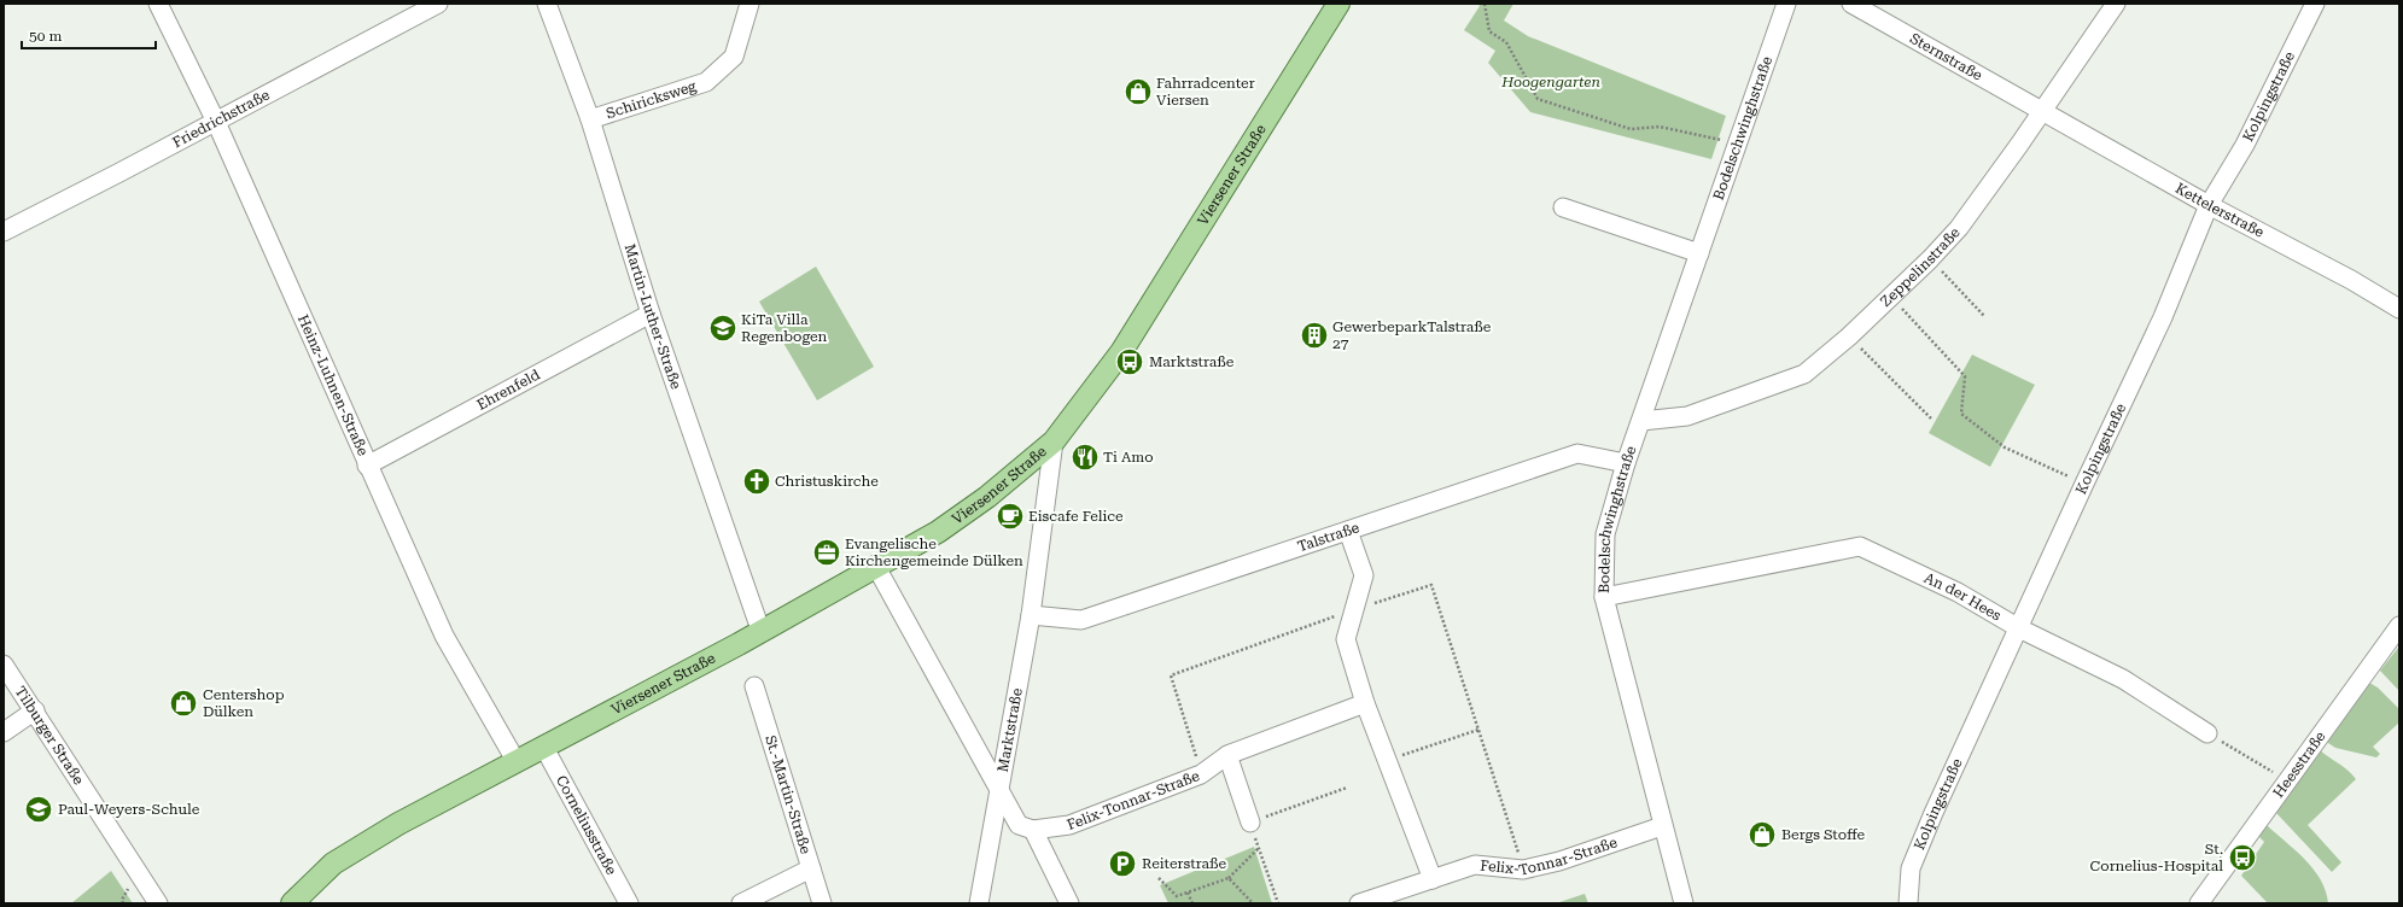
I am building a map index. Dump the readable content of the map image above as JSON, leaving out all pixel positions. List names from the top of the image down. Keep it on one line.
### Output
{"streets":{"main road":["Viersener Straße"],"street":["Sternstraße","Kolpingstraße","Schiricksweg","Friedrichstraße","Bodelschwinghstraße","Kettelerstraße","Zeppelinstraße","Martin-Luther-Straße","Heinz-Luhnen-Straße","Ehrenfeld","Talstraße","An der Hees","Marktstraße","Tilburger Straße","Heesstraße","St.-Martin-Straße","Felix-Tonnar-Straße","Corneliusstraße"]},"crossings":[["Sternstraße","Kettelerstraße"],["Sternstraße","Zeppelinstraße"],["Kolpingstraße","Kettelerstraße"],["Kolpingstraße","An der Hees"],["Schiricksweg","Martin-Luther-Straße"],["Friedrichstraße","Heinz-Luhnen-Straße"],["Bodelschwinghstraße","Zeppelinstraße"],["Bodelschwinghstraße","Talstraße"],["Bodelschwinghstraße","An der Hees"],["Bodelschwinghstraße","Felix-Tonnar-Straße"],["Viersener Straße","Martin-Luther-Straße"],["Viersener Straße","Heinz-Luhnen-Straße"],["Viersener Straße","Marktstraße"],["Viersener Straße","Corneliusstraße"],["Kettelerstraße","Zeppelinstraße"],["Martin-Luther-Straße","Ehrenfeld"],["Heinz-Luhnen-Straße","Ehrenfeld"],["Talstraße","Marktstraße"]],"parks":["Hoogengarten"],"places":{"shop":["Fahrradcenter Viersen","Centershop Dülken","Bergs Stoffe"],"school or university":["KiTa Villa Regenbogen","Paul-Weyers-Schule"],"building":["GewerbeparkTalstraße 27"],"bus stop":["Marktstraße","St. Cornelius-Hospital"],"restaurant":["Ti Amo"],"church":["Christuskirche"],"cafe":["Eiscafe Felice"],"office":["Evangelische Kirchengemeinde Dülken"],"parking":["Reiterstraße"]},"scale_bar":"50 m"}
